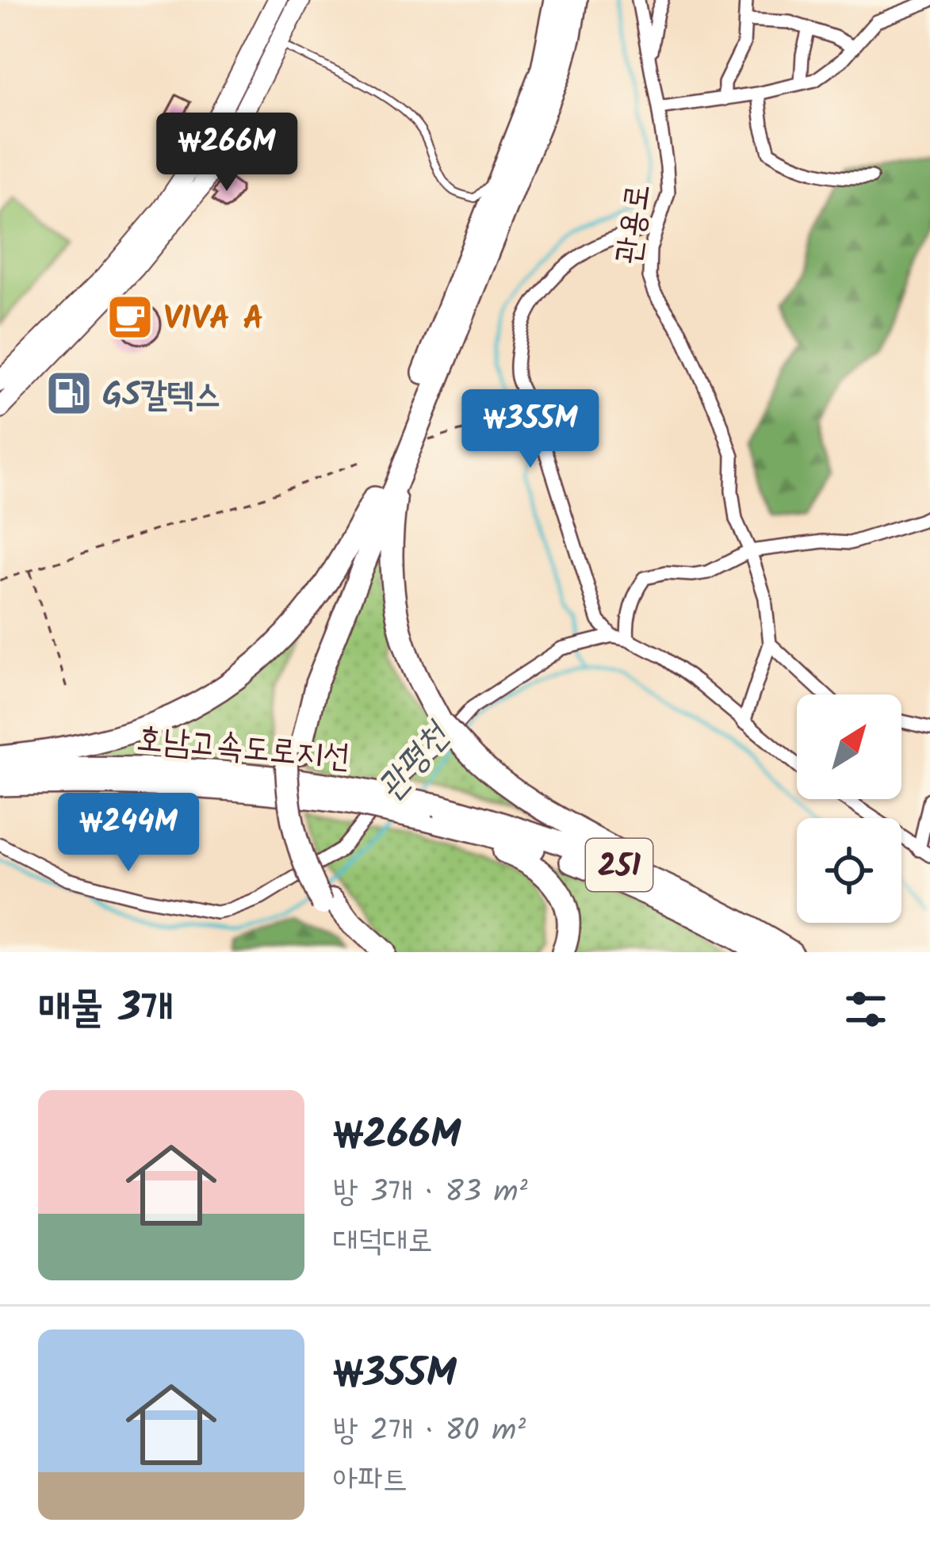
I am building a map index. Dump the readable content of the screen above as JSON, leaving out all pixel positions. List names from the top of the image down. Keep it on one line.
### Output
{"streets":{"highway":["호남고속도로지선","251"],"street":["관용로"]},"water":["관평천"],"places":{"cafe":["VIVA A"],"fuel station":["GS칼텍스"]},"north":"top right","page":{"price":["₩266M","₩355M","₩244M"],"heading":"매물 3개","list":[{"name":"₩266M","note":"방 3개 · 83 m² · 대덕대로"},{"name":"₩355M","note":"방 2개 · 80 m² · 아파트"}]}}
